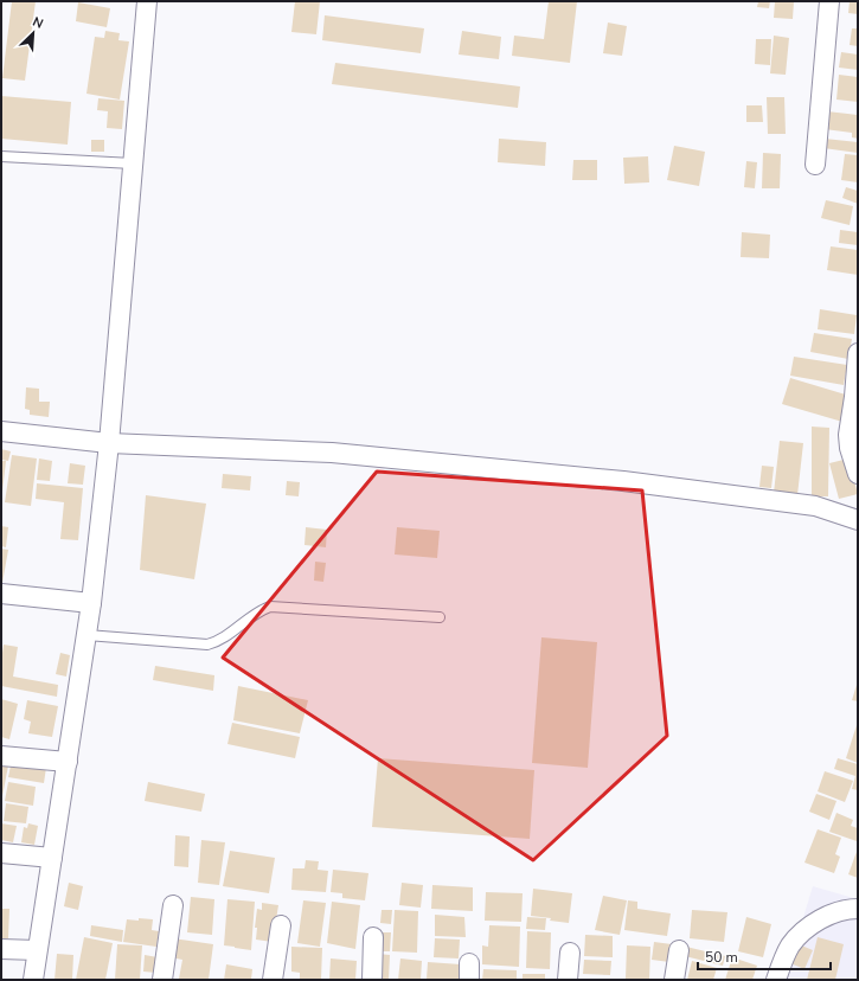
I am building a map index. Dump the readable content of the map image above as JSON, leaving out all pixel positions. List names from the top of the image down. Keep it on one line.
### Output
{"scale_bar":"50 m","north":"top right"}
